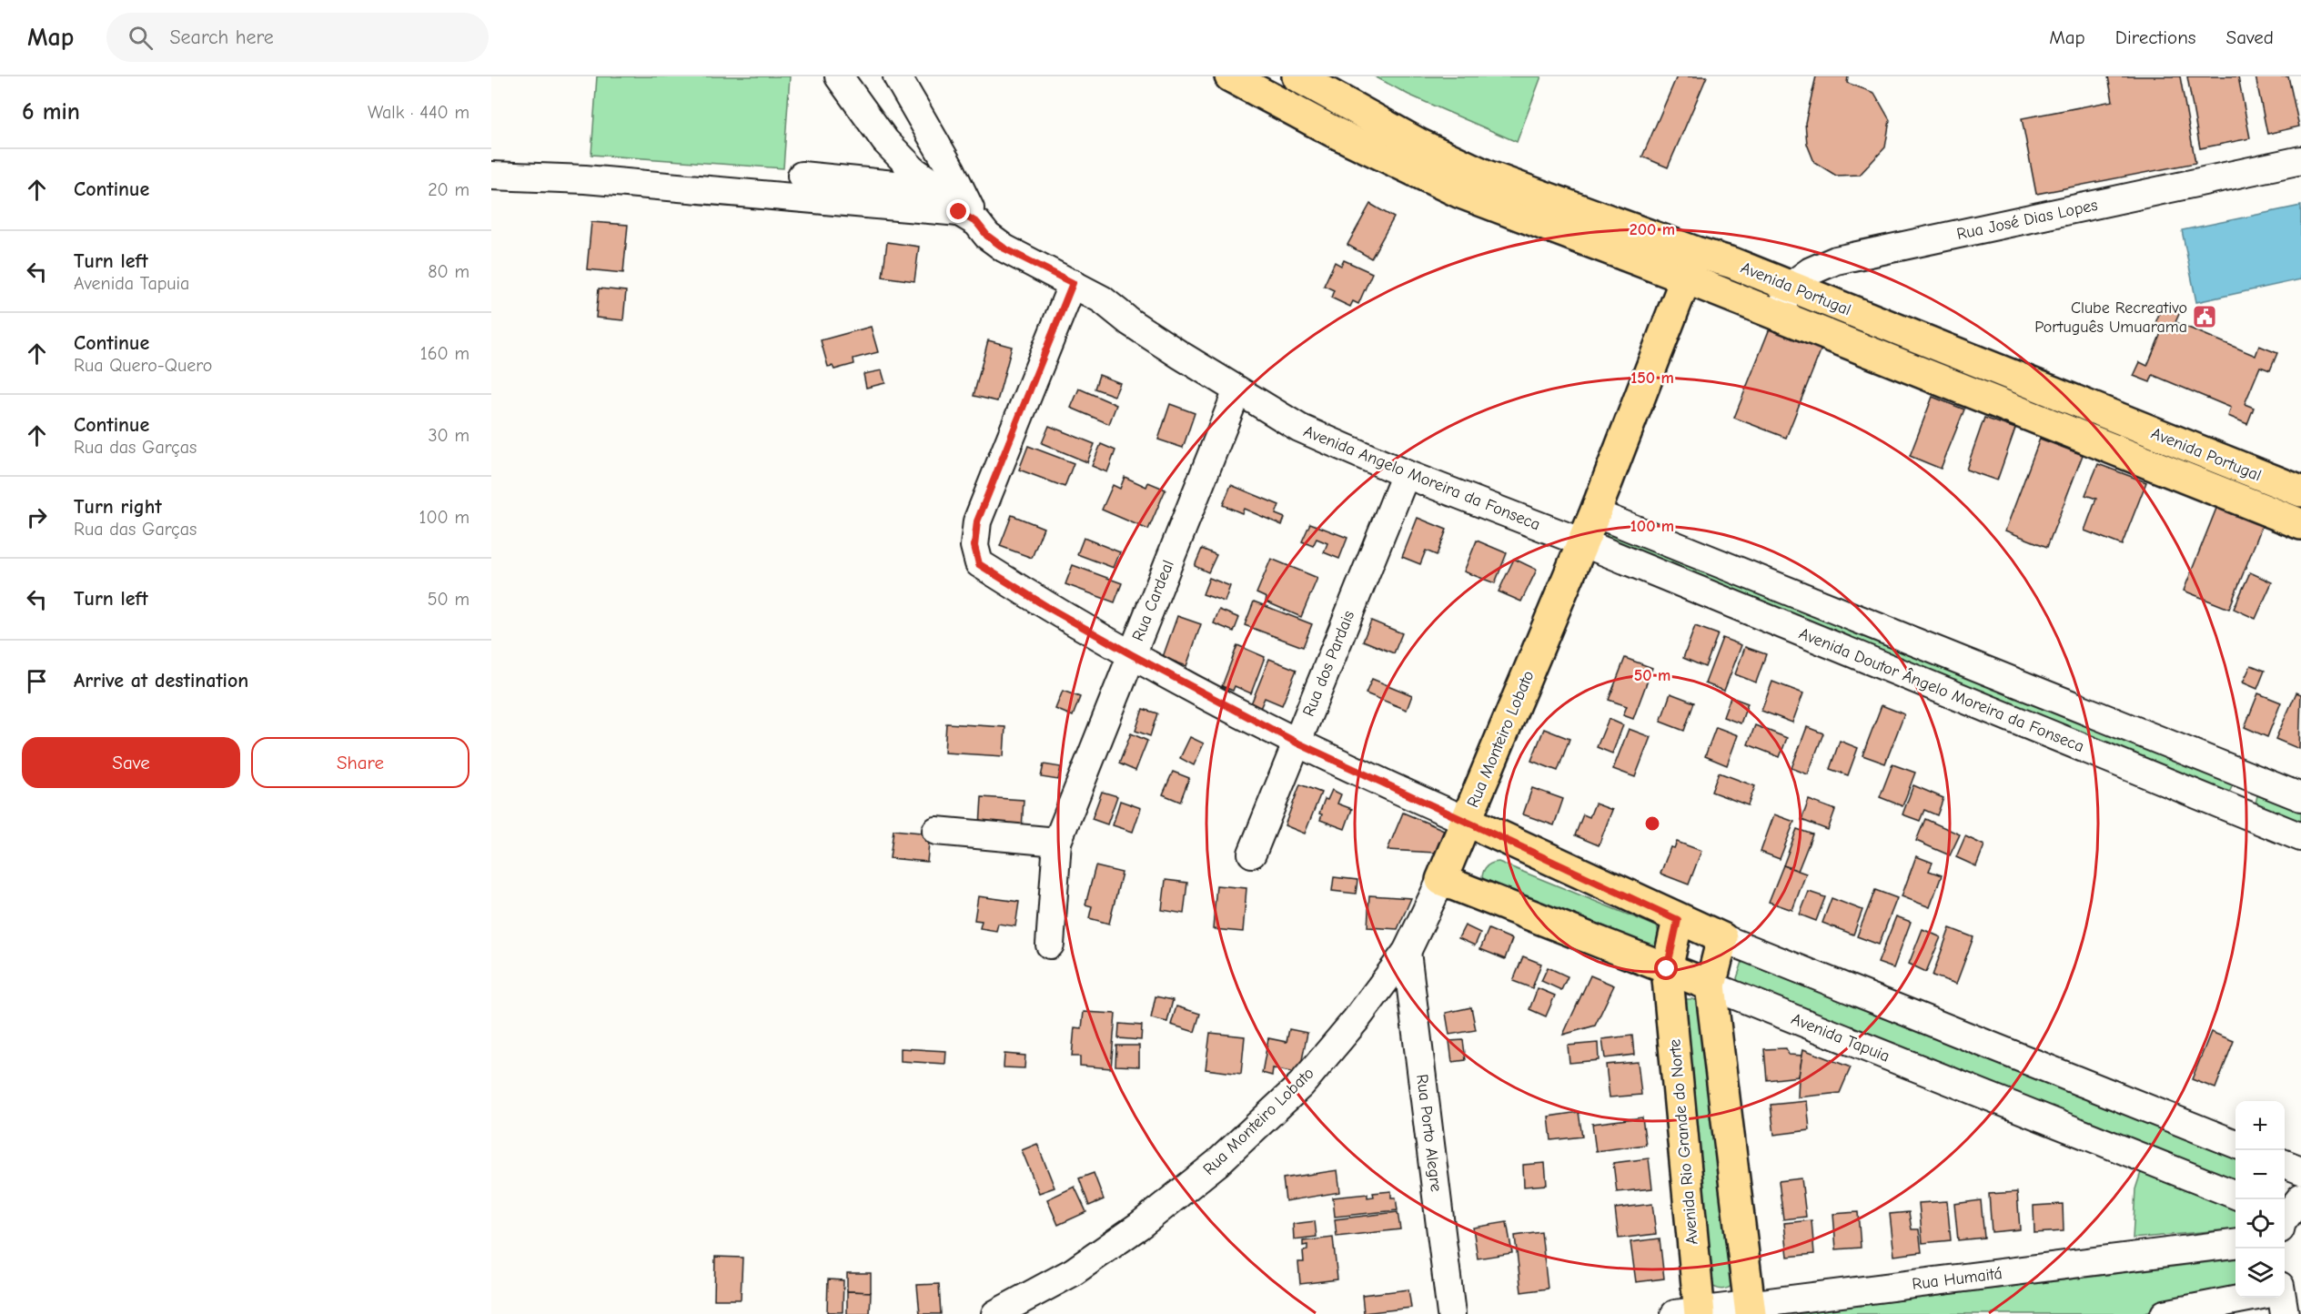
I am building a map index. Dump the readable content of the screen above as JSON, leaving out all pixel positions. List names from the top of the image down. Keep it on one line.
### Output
{"streets":{"main road":["Avenida Portugal","Rua Monteiro Lobato","Avenida Tapuia","Avenida Rio Grande do Norte"],"street":["Rua José Dias Lopes","Avenida Angelo Moreira da Fonseca","Rua Cardeal","Rua dos Pardais","Avenida Doutor Ângelo Moreira da Fonseca","Rua Porto Alegre","Rua Humaitá"]},"crossings":[["Rua José Dias Lopes","Avenida Portugal"],["Avenida Portugal","Rua Monteiro Lobato"],["Avenida Angelo Moreira da Fonseca","Rua Cardeal"],["Avenida Angelo Moreira da Fonseca","Rua dos Pardais"],["Avenida Angelo Moreira da Fonseca","Avenida Doutor Ângelo Moreira da Fonseca"],["Avenida Angelo Moreira da Fonseca","Rua Monteiro Lobato"],["Avenida Doutor Ângelo Moreira da Fonseca","Rua Monteiro Lobato"],["Rua Monteiro Lobato","Avenida Tapuia"],["Rua Monteiro Lobato","Rua Porto Alegre"],["Avenida Tapuia","Avenida Rio Grande do Norte"],["Avenida Rio Grande do Norte","Rua Humaitá"]],"places":{"public building":["Clube Recreativo Português Umuarama"]},"page":{"header":"Map","search":"Search here","nav":["Map","Directions","Saved"],"heading":["6 min","Walk · 440 m"],"list":[["Continue","20 m"],["Turn left","Avenida Tapuia","80 m"],["Continue","Rua Quero-Quero","160 m"],["Continue","Rua das Garças","30 m"],["Turn right","Rua das Garças","100 m"],["Turn left","50 m"],"Arrive at destination"],"buttons":["Save","Share"],"map_buttons":["+","−"]},"rings":["200 m","150 m","100 m","50 m"]}
